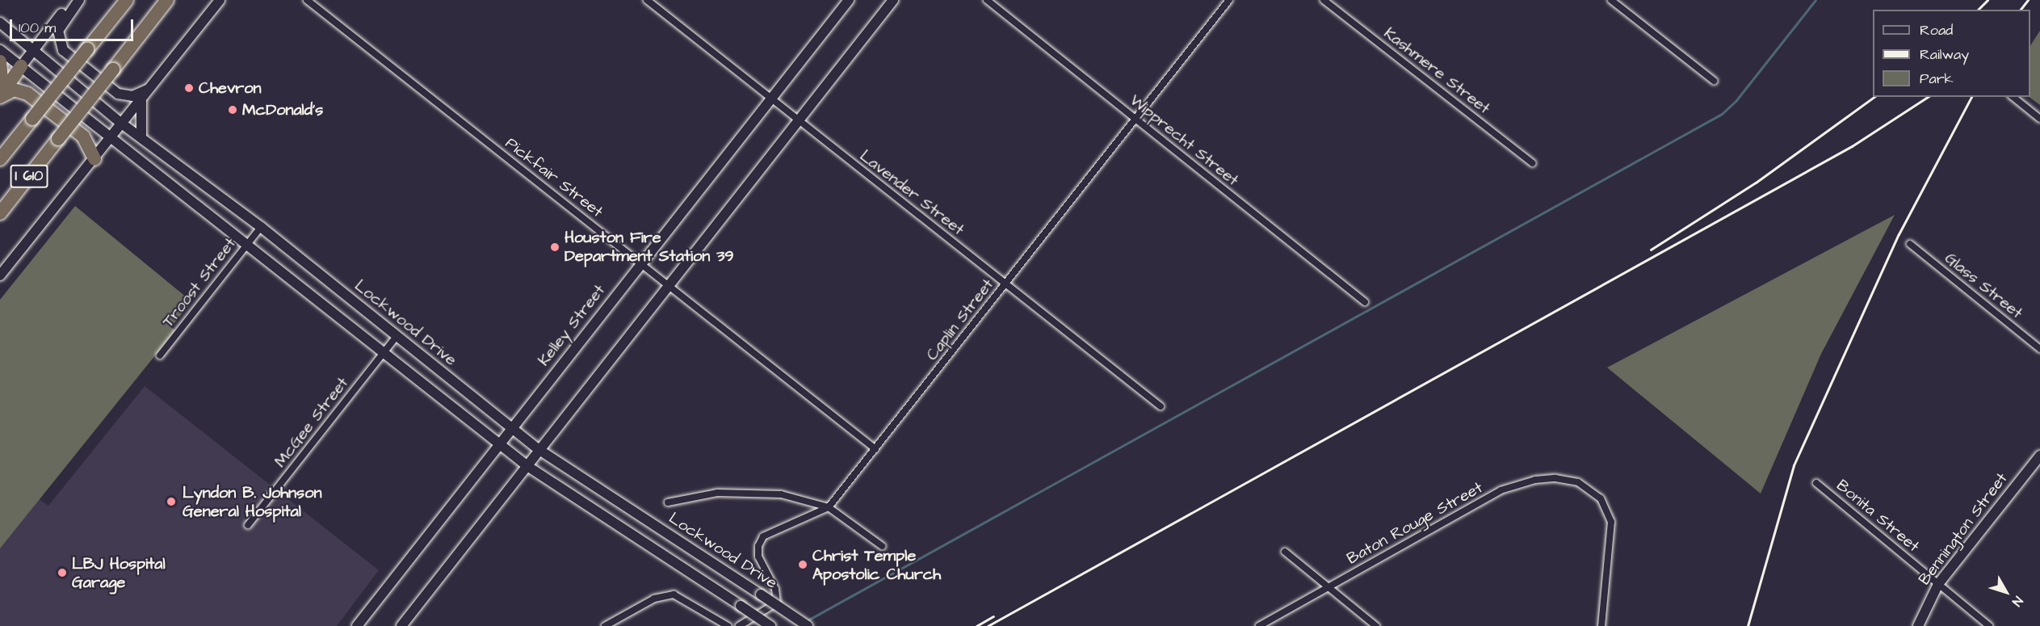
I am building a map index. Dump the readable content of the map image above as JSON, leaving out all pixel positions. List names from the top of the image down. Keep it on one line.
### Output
{"streets":{"highway":["I 610"],"main road":["Lockwood Drive","Kelley Street","Bennington Street"],"street":["Kashmere Street","Wipprecht Street","Pickfair Street","Lavender Street","Troost Street","Glass Street","Caplin Street","McGee Street","Bonita Street","Baton Rouge Street"]},"crossings":[["Wipprecht Street","Caplin Street"],["Pickfair Street","Caplin Street"],["Pickfair Street","Kelley Street"],["Lavender Street","Caplin Street"],["Lavender Street","Kelley Street"],["Troost Street","Lockwood Drive"],["Caplin Street","Lockwood Drive"],["Lockwood Drive","Kelley Street"],["Lockwood Drive","McGee Street"],["Bonita Street","Bennington Street"]],"places":["Chevron","McDonald's","Houston Fire Department Station 39","Lyndon B. Johnson General Hospital","Christ Temple Apostolic Church","LBJ Hospital Garage"],"legend":["Road","Railway","Park"],"scale_bar":"100 m","north":"bottom right"}
